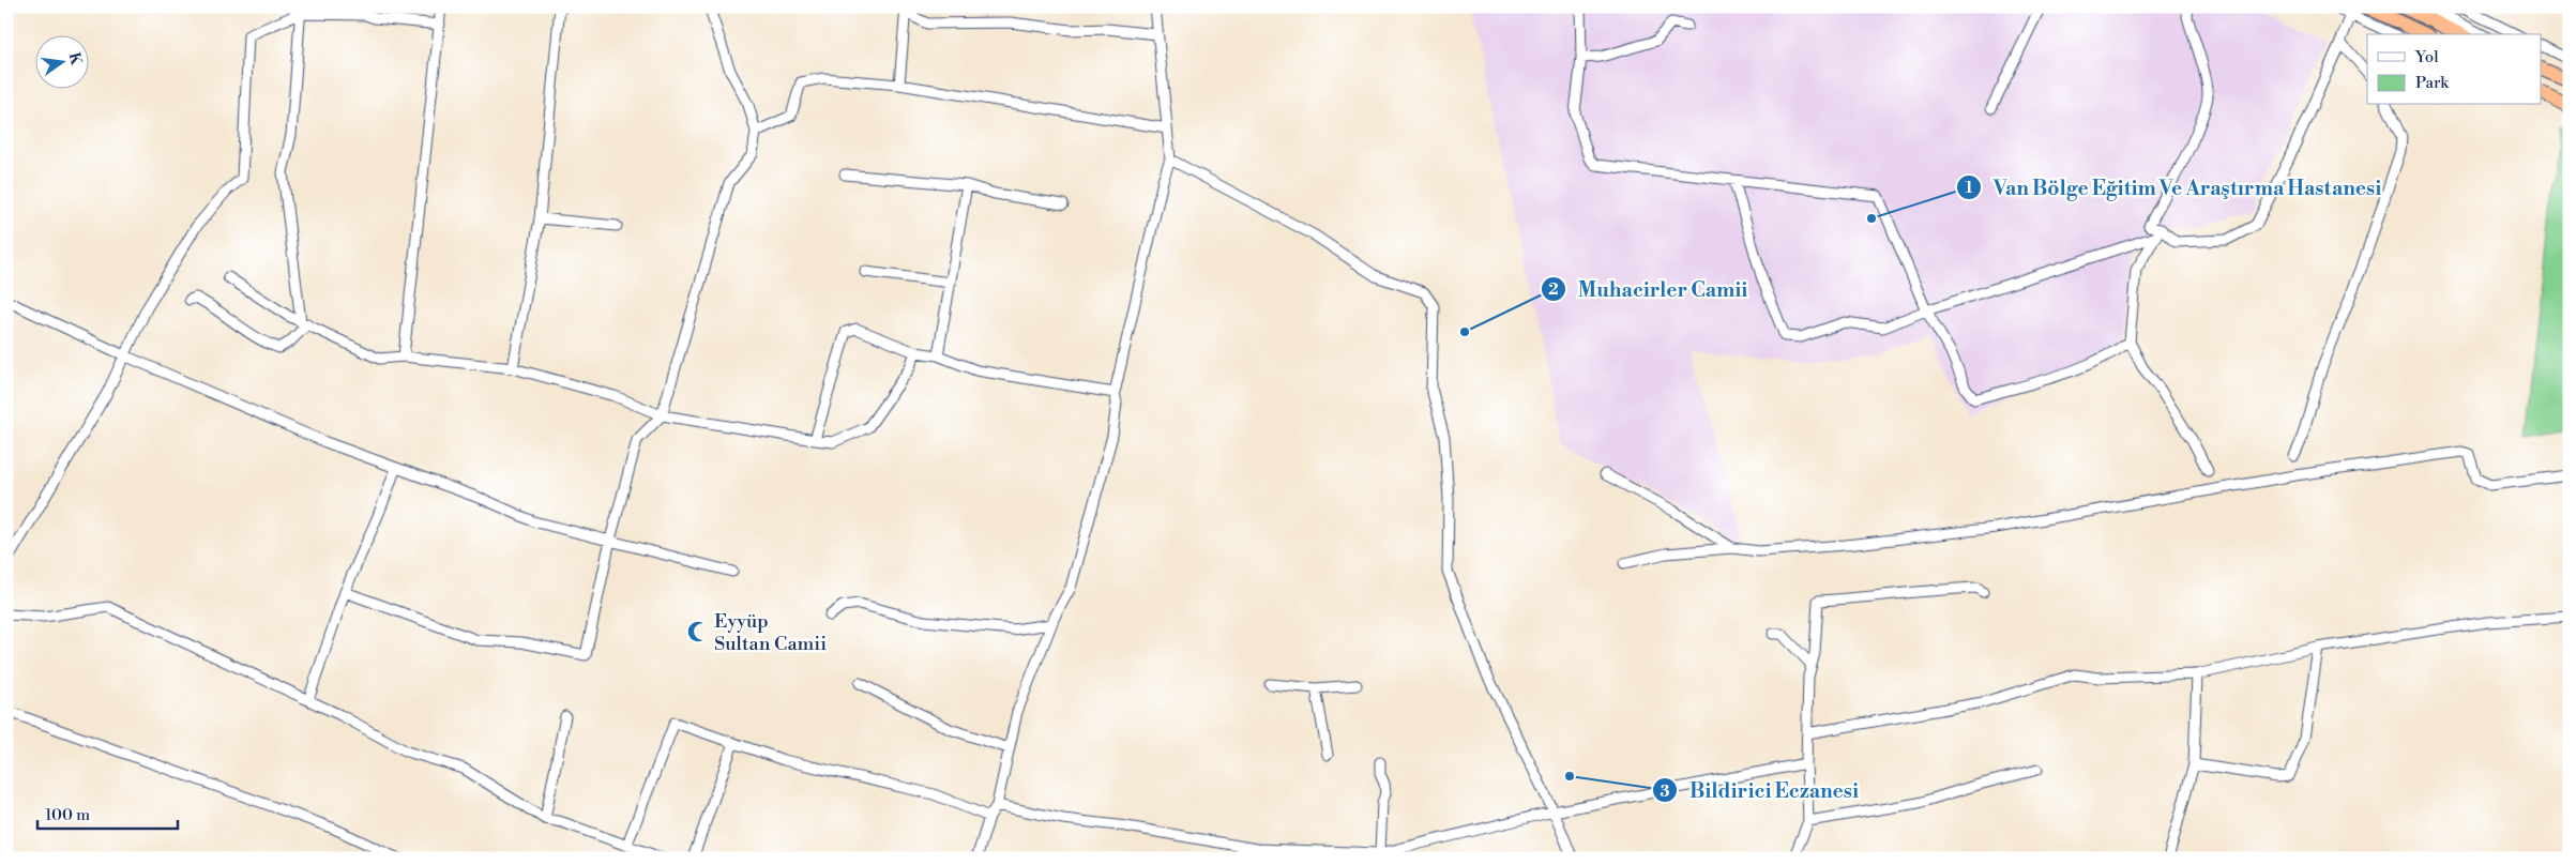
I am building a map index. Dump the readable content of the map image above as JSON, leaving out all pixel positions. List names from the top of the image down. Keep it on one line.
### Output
{"places":{"other":["Van Bölge Eğitim Ve Araştırma Hastanesi","Muhacirler Camii","Bildirici Eczanesi"],"mosque":["Eyyüp Sultan Camii"]},"legend":["Yol","Park"],"scale_bar":"100 m","north":"right"}
